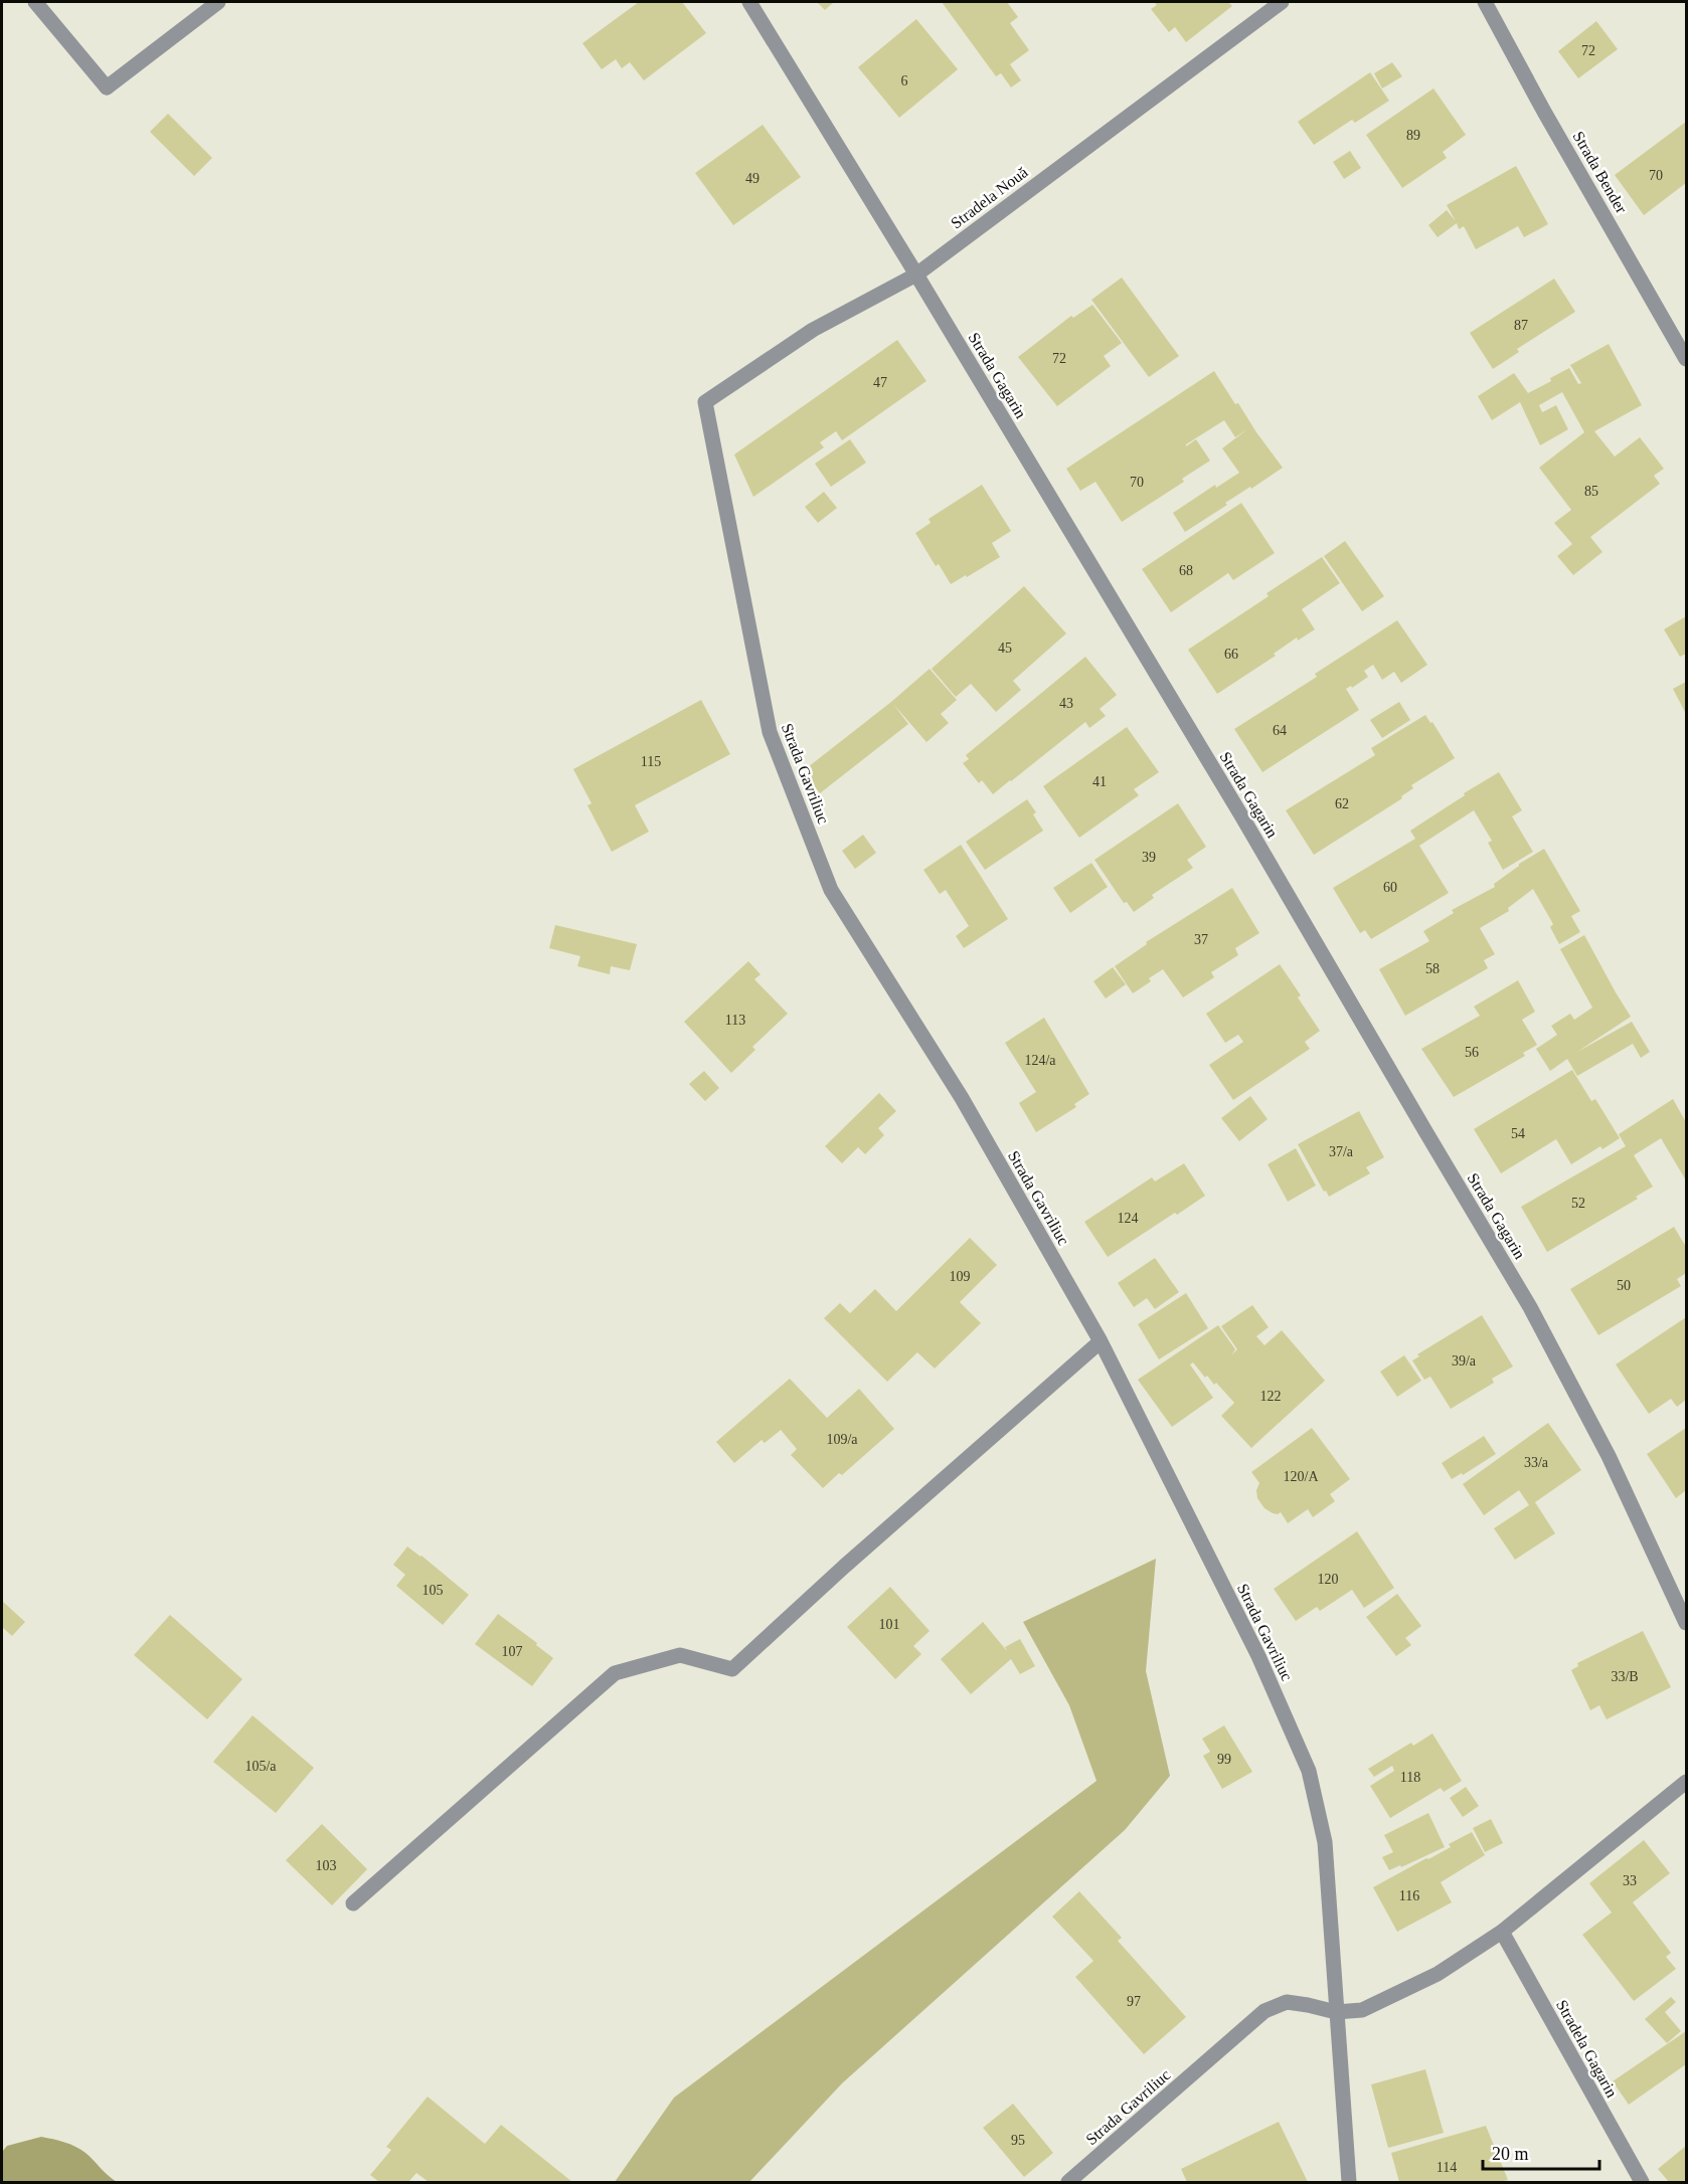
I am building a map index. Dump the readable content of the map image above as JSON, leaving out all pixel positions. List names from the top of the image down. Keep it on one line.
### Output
{"streets":{"street":["Strada Bender","Stradela Nouă","Strada Gagarin","Strada Gavriliuc","Stradela Gagarin"]},"crossings":[["Stradela Nouă","Strada Gagarin"],["Stradela Nouă","Strada Gavriliuc"]],"house_numbers":["72","6","89","70","49","87","72","47","70","85","68","45","66","43","64","115","41","62","39","60","37","58","113","56","124/a","54","37/a","52","124","109","50","39/a","122","109/a","33/a","120/A","120","105","101","107","33/B","99","105/a","118","103","33","116","97","95","114"],"scale_bar":"20 m"}
